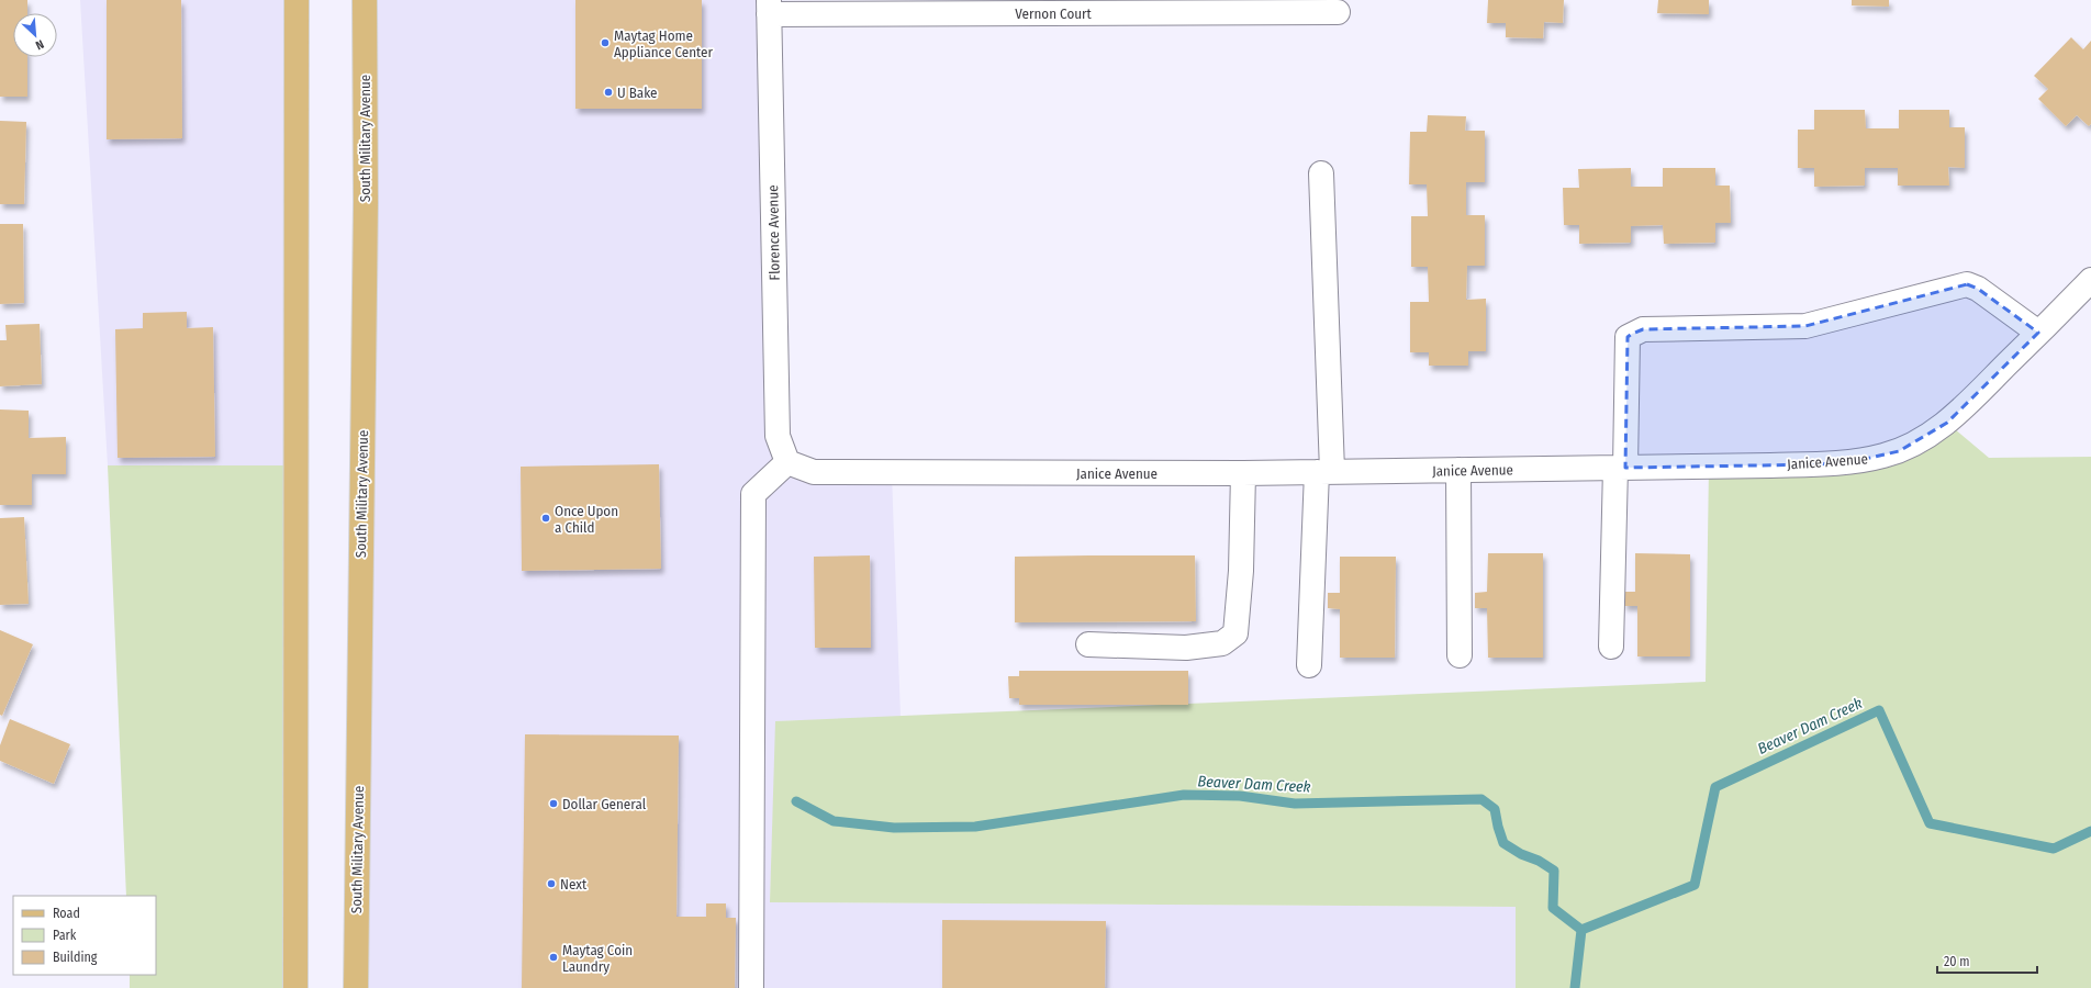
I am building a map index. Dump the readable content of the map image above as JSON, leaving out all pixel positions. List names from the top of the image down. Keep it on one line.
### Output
{"streets":{"main road":["South Military Avenue"],"street":["Vernon Court","Florence Avenue","Janice Avenue"]},"crossings":[["Vernon Court","Florence Avenue"],["Florence Avenue","Janice Avenue"]],"water":["Beaver Dam Creek"],"places":["Maytag Home Appliance Center","U Bake","Once Upon a Child","Dollar General","Next","Maytag Coin Laundry"],"legend":["Road","Park","Building"],"scale_bar":"20 m","north":"bottom right"}
